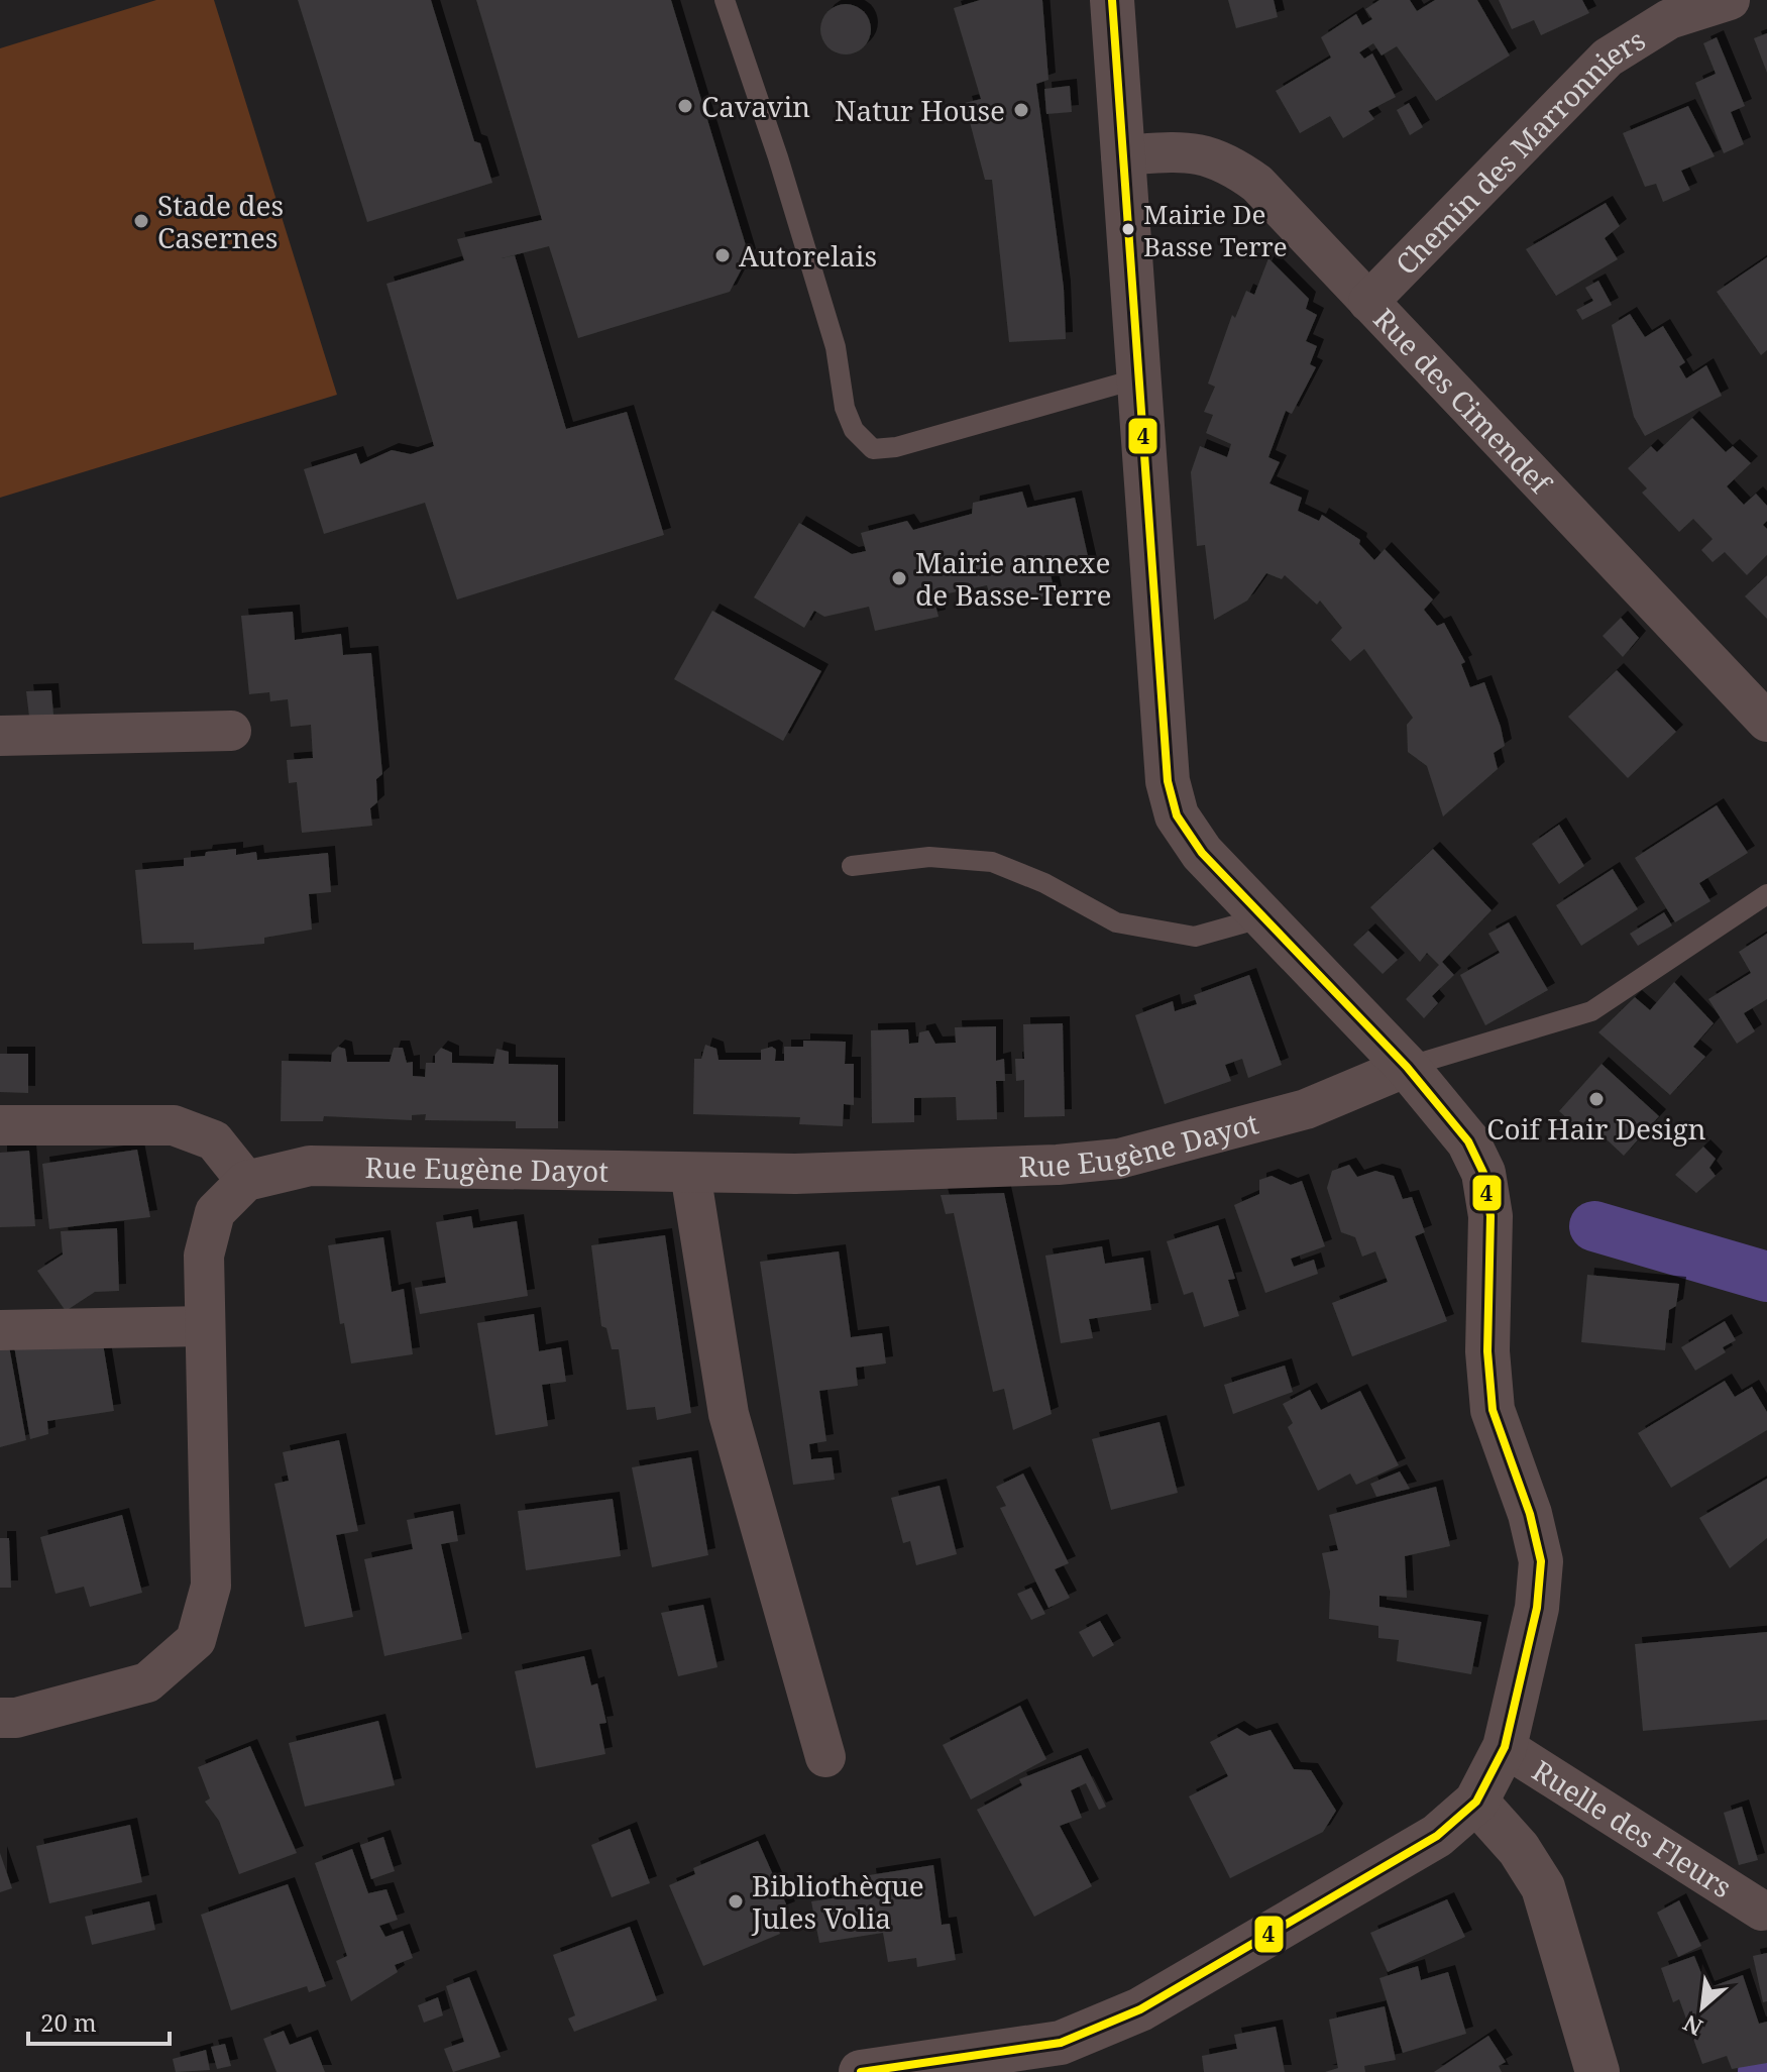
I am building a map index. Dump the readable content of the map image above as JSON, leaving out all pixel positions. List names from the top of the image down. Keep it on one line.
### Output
{"streets":{"street":["Chemin des Marronniers","Rue des Cimendef","Rue Eugène Dayot","Ruelle des Fleurs"]},"crossings":[["Chemin des Marronniers","Rue des Cimendef"]],"places":["Cavavin","Natur House","Stade des Casernes","Mairie De Basse Terre","Autorelais","Mairie annexe de Basse-Terre","Coif Hair Design","Bibliothèque Jules Volia"],"lines":["transit line 4"],"scale_bar":"20 m","north":"bottom left"}
